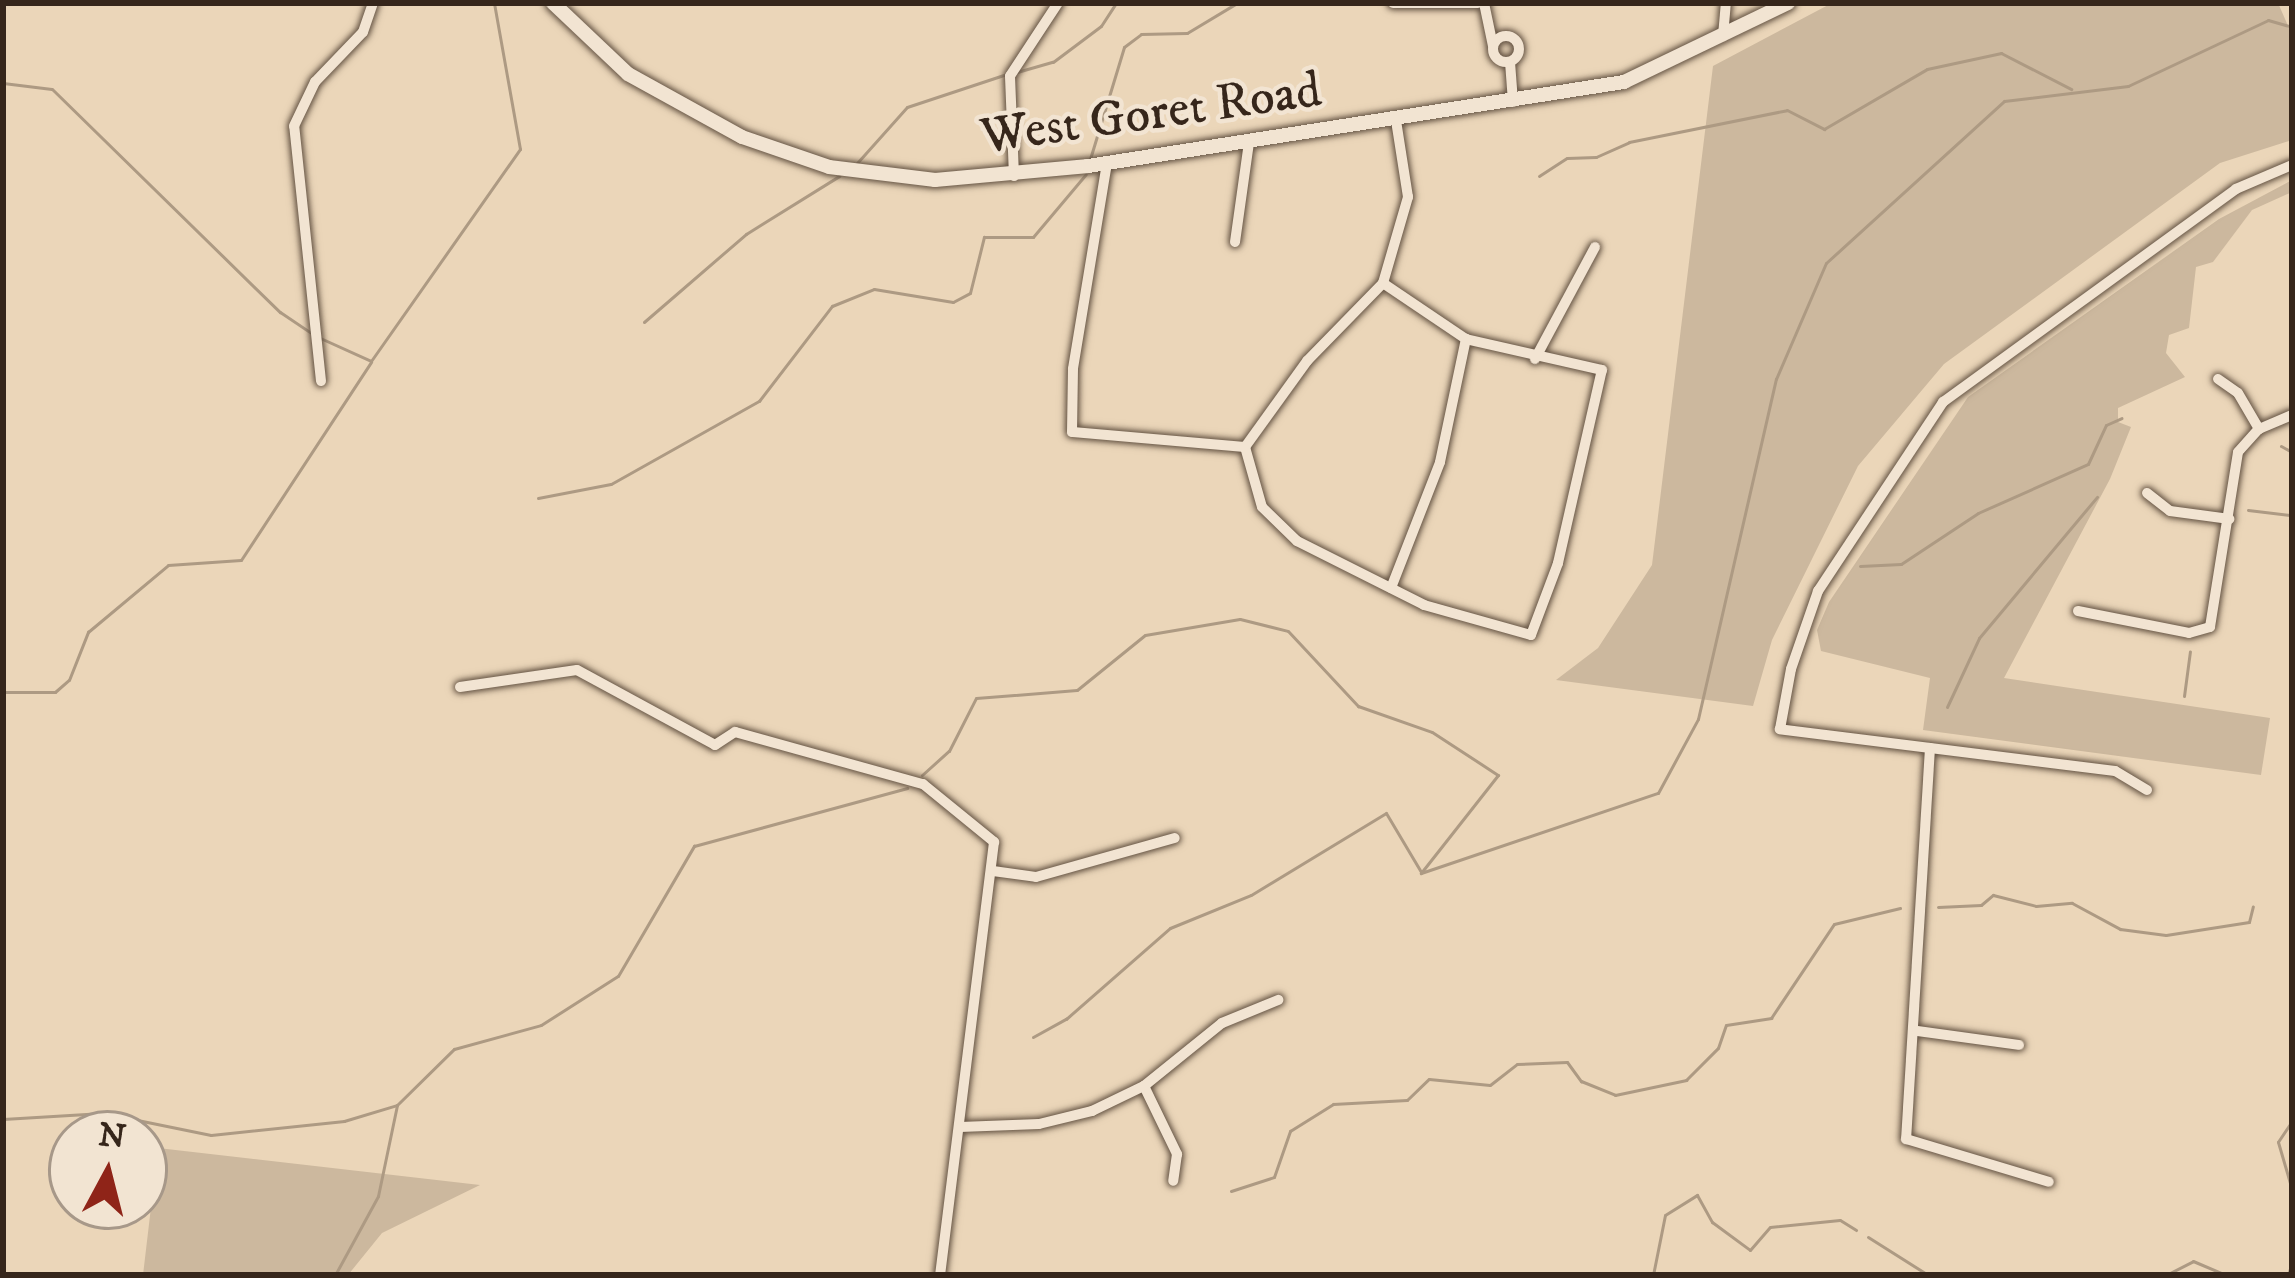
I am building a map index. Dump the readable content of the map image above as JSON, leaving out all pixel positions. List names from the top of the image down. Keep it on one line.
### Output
{"streets":{"street":["West Goret Road"]},"north":"top"}
